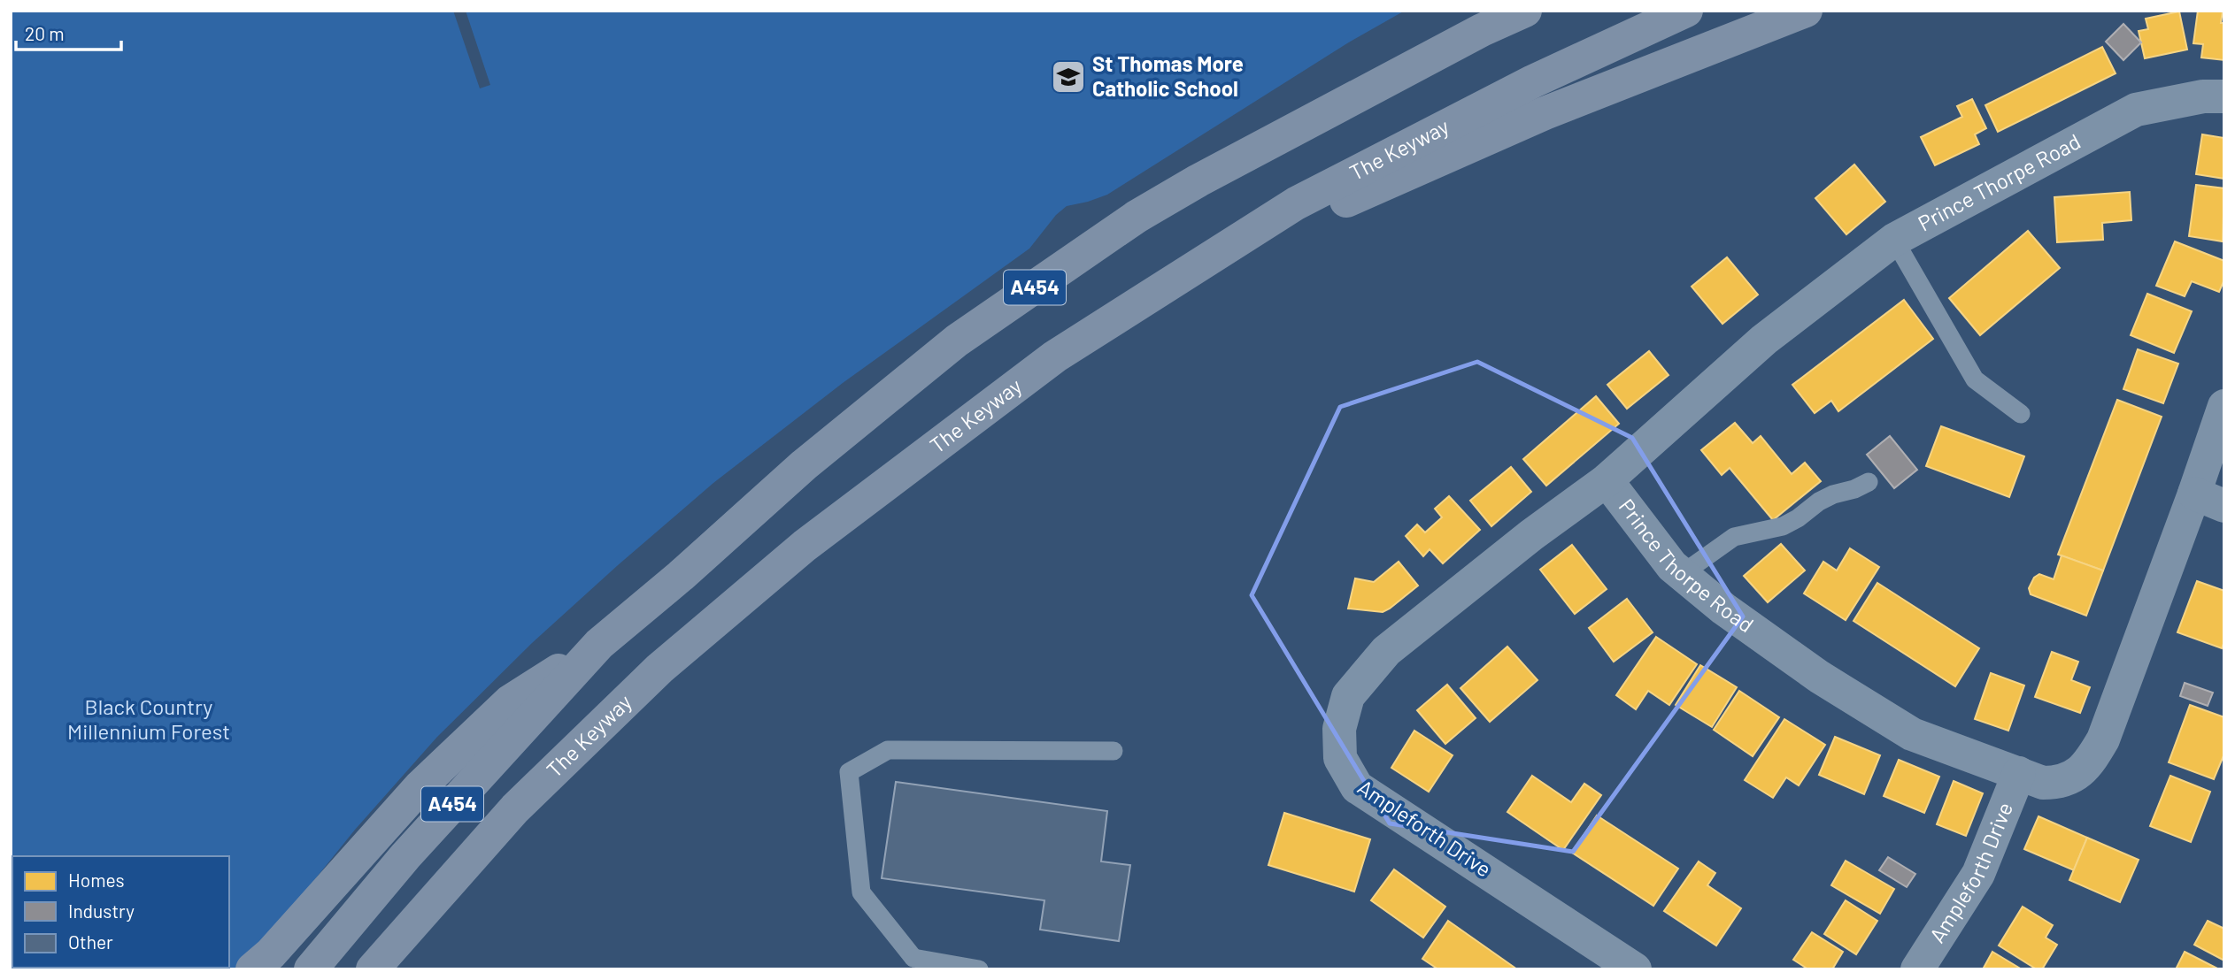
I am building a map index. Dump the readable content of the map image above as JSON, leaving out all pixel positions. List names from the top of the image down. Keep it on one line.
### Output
{"streets":{"highway":["The Keyway","A454"],"street":["Prince Thorpe Road","Ampleforth Drive"]},"crossings":[["Prince Thorpe Road","Ampleforth Drive"]],"parks":["Black Country Millennium Forest"],"places":{"school or university":["St Thomas More Catholic School"]},"legend":["Homes","Industry","Other"],"scale_bar":"20 m"}
